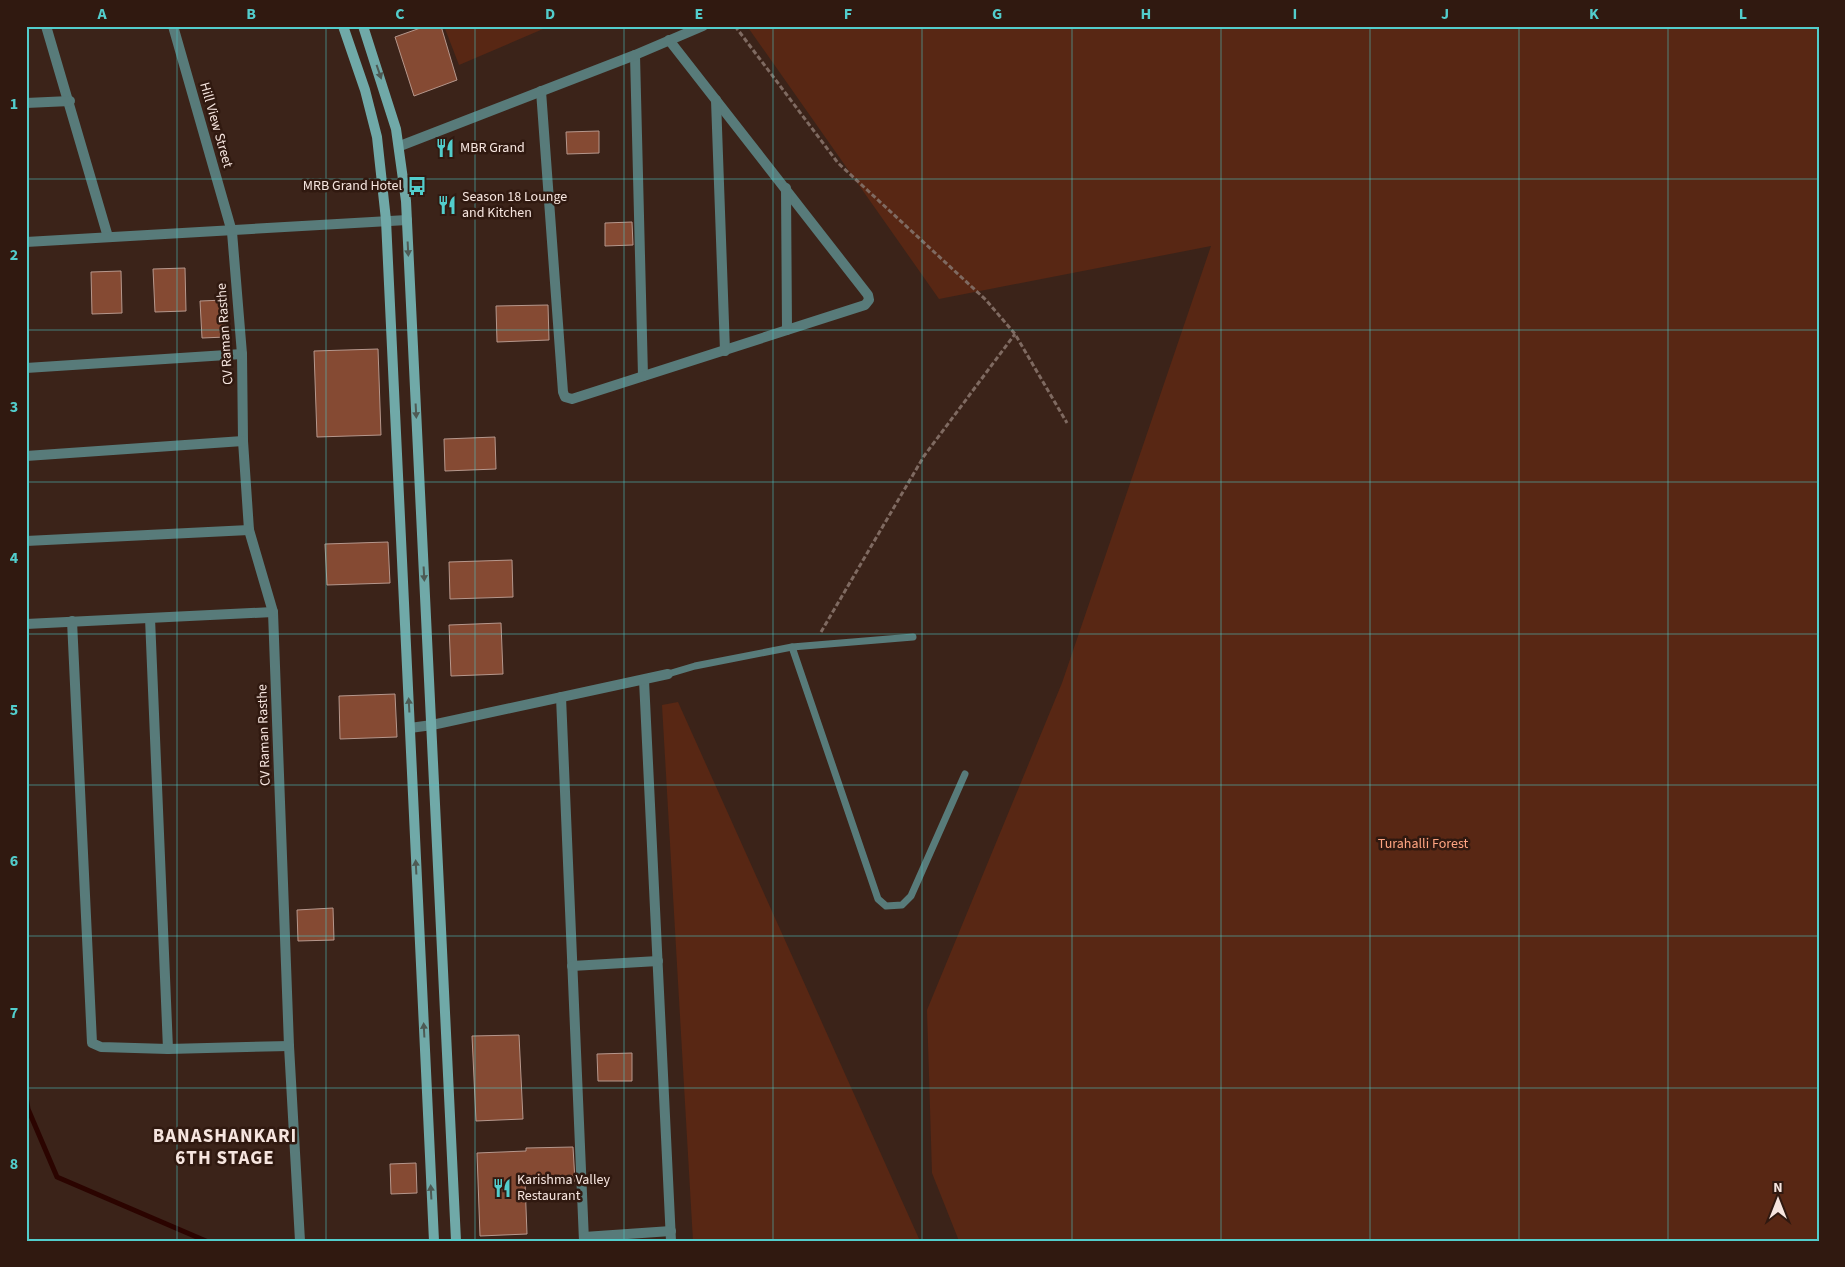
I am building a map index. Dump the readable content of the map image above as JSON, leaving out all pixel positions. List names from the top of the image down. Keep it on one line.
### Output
{"streets":{"street":["Hill View Street","CV Raman Rasthe"]},"crossings":[["Hill View Street","CV Raman Rasthe"]],"districts":["BANASHANKARI 6TH STAGE"],"parks":["Turahalli Forest"],"places":{"restaurant":["MBR Grand","Season 18 Lounge and Kitchen","Karishma Valley Restaurant"],"bus stop":["MRB Grand Hotel"]},"north":"top","grid":{"columns":["A","B","C","D","E","F","G","H","I","J","K","L"],"rows":["1","2","3","4","5","6","7","8"]}}
